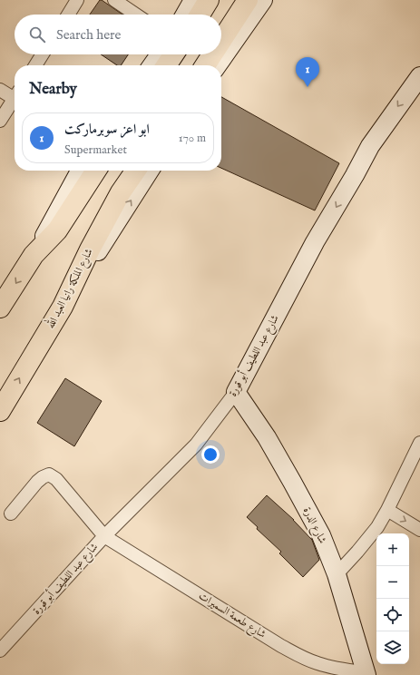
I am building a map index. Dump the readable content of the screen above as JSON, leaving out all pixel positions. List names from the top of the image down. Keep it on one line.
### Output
{"streets":{"main road":["شارع الملكة رانيا العبد الله"],"street":["شارع عبد اللطيف أبو قورة","شارع الدرة","شارع طعمة السميرات"]},"crossings":[["شارع عبد اللطيف أبو قورة","شارع الدرة"],["شارع عبد اللطيف أبو قورة","شارع طعمة السميرات"],["شارع الدرة","شارع طعمة السميرات"]],"one_way":["شارع الملكة رانيا العبد الله","شارع عبد اللطيف أبو قورة"],"page":{"search":"Search here","pins":"1","heading":"Nearby","list":[{"mark":"1","name":"ابو اعز سوبرماركت","note":"Supermarket","value":"170 m"}],"map_buttons":["+","−"]}}
